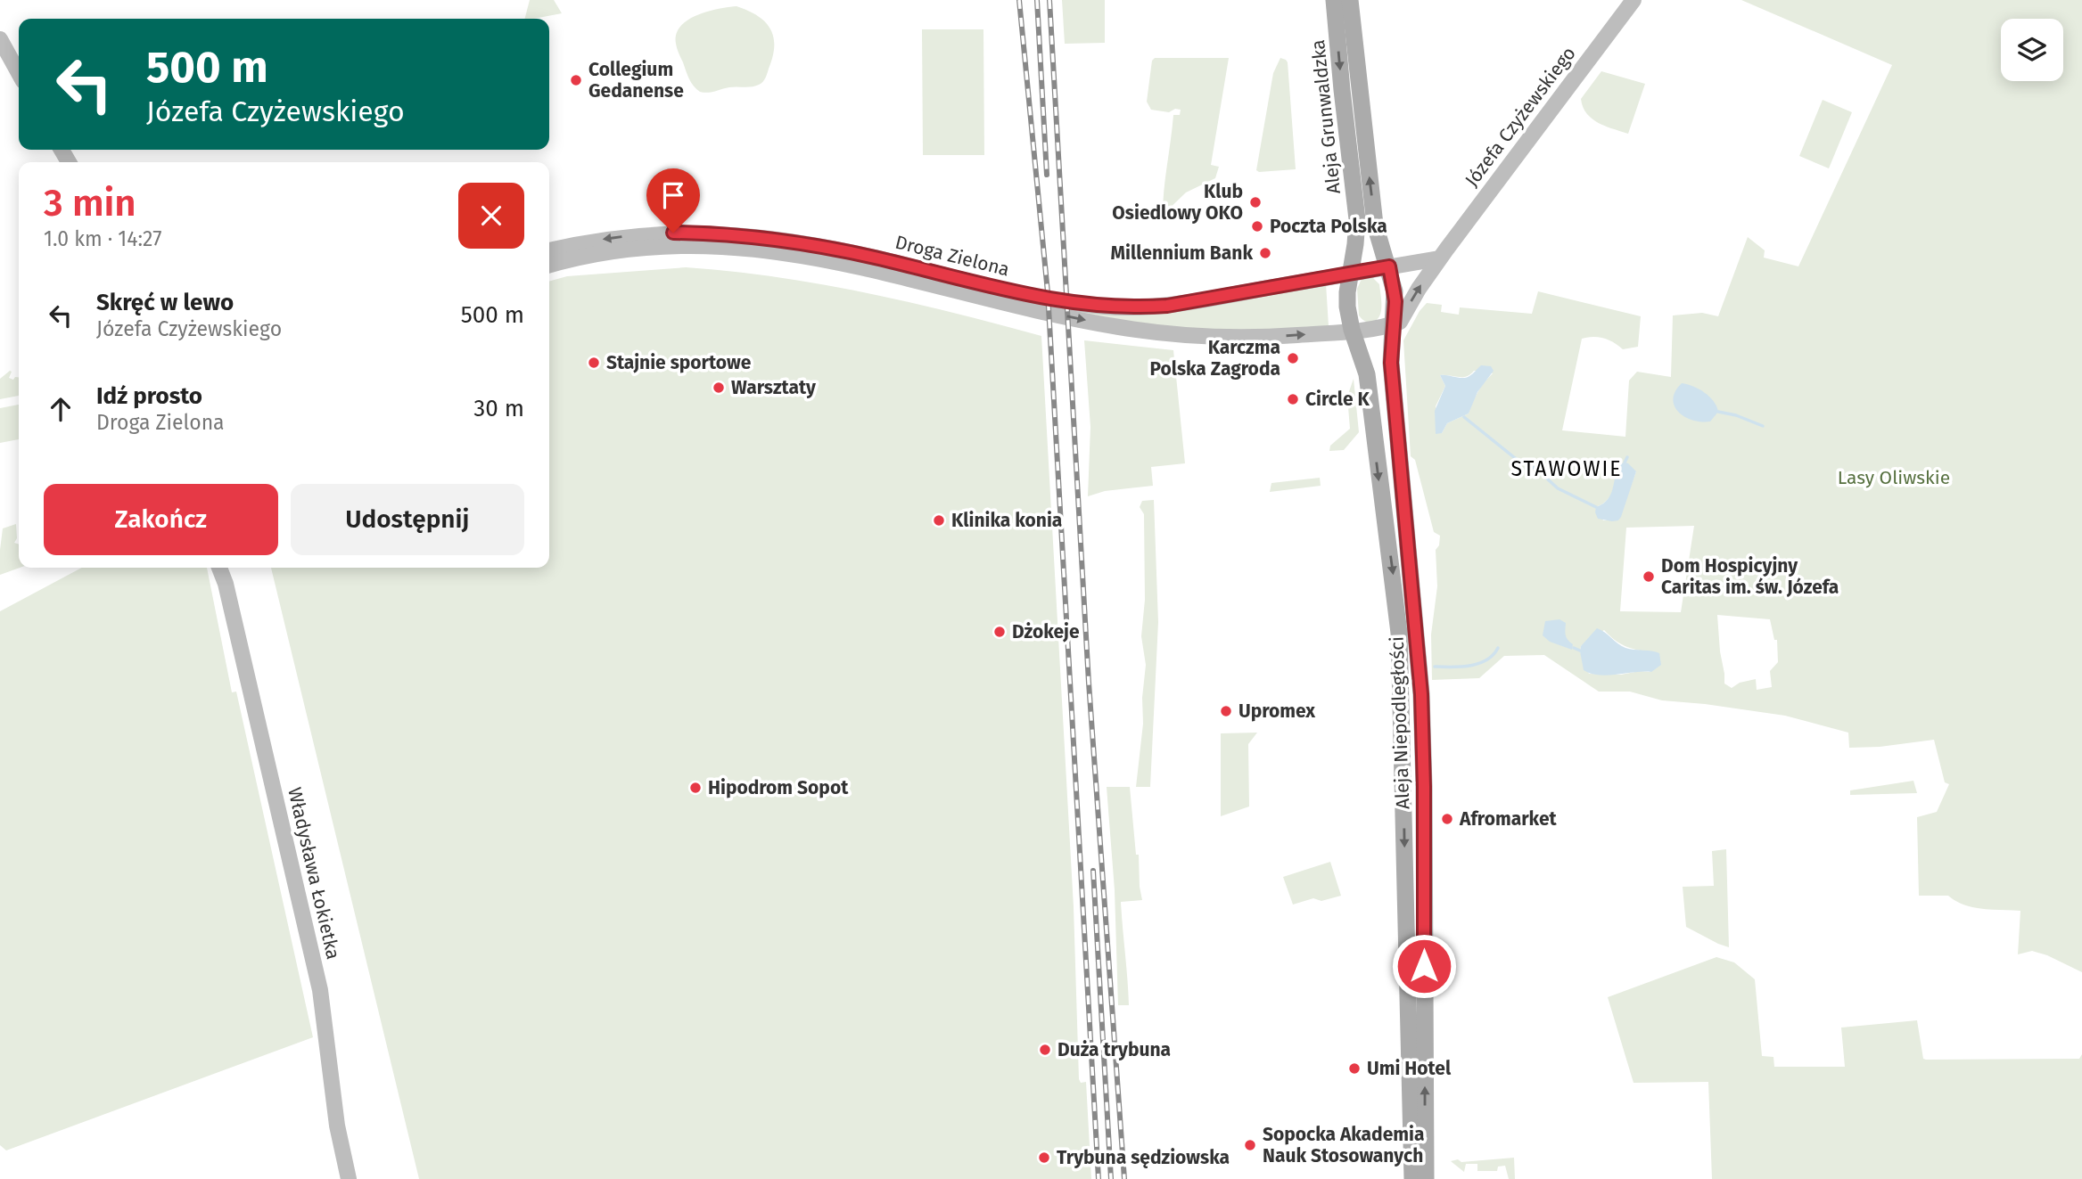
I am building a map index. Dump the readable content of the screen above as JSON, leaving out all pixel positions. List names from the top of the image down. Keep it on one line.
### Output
{"streets":{"main road":["Aleja Grunwaldzka","Aleja Niepodległości"],"street":["Józefa Czyżewskiego","Droga Zielona","Władysława Łokietka"]},"crossings":[["Aleja Grunwaldzka","Droga Zielona"],["Aleja Grunwaldzka","Aleja Niepodległości"],["Józefa Czyżewskiego","Aleja Niepodległości"],["Droga Zielona","Aleja Niepodległości"]],"districts":["STAWOWIE"],"parks":["Lasy Oliwskie"],"places":["Collegium Gedanense","Klub Osiedlowy OKO","Poczta Polska","Millennium Bank","Karczma Polska Zagroda","Stajnie sportowe","Warsztaty","Circle K","Klinika konia","Dom Hospicyjny Caritas im. św. Józefa","Dżokeje","Upromex","Hipodrom Sopot","Afromarket","Duża trybuna","Umi Hotel","Sopocka Akademia Nauk Stosowanych","Trybuna sędziowska"],"page":{"turn":["500 m","Józefa Czyżewskiego"],"heading":["3 min","1.0 km · 14:27"],"list":[{"name":"Skręć w lewo","note":"Józefa Czyżewskiego","value":"500 m"},{"name":"Idź prosto","note":"Droga Zielona","value":"30 m"}],"buttons":["Zakończ","Udostępnij"]}}
